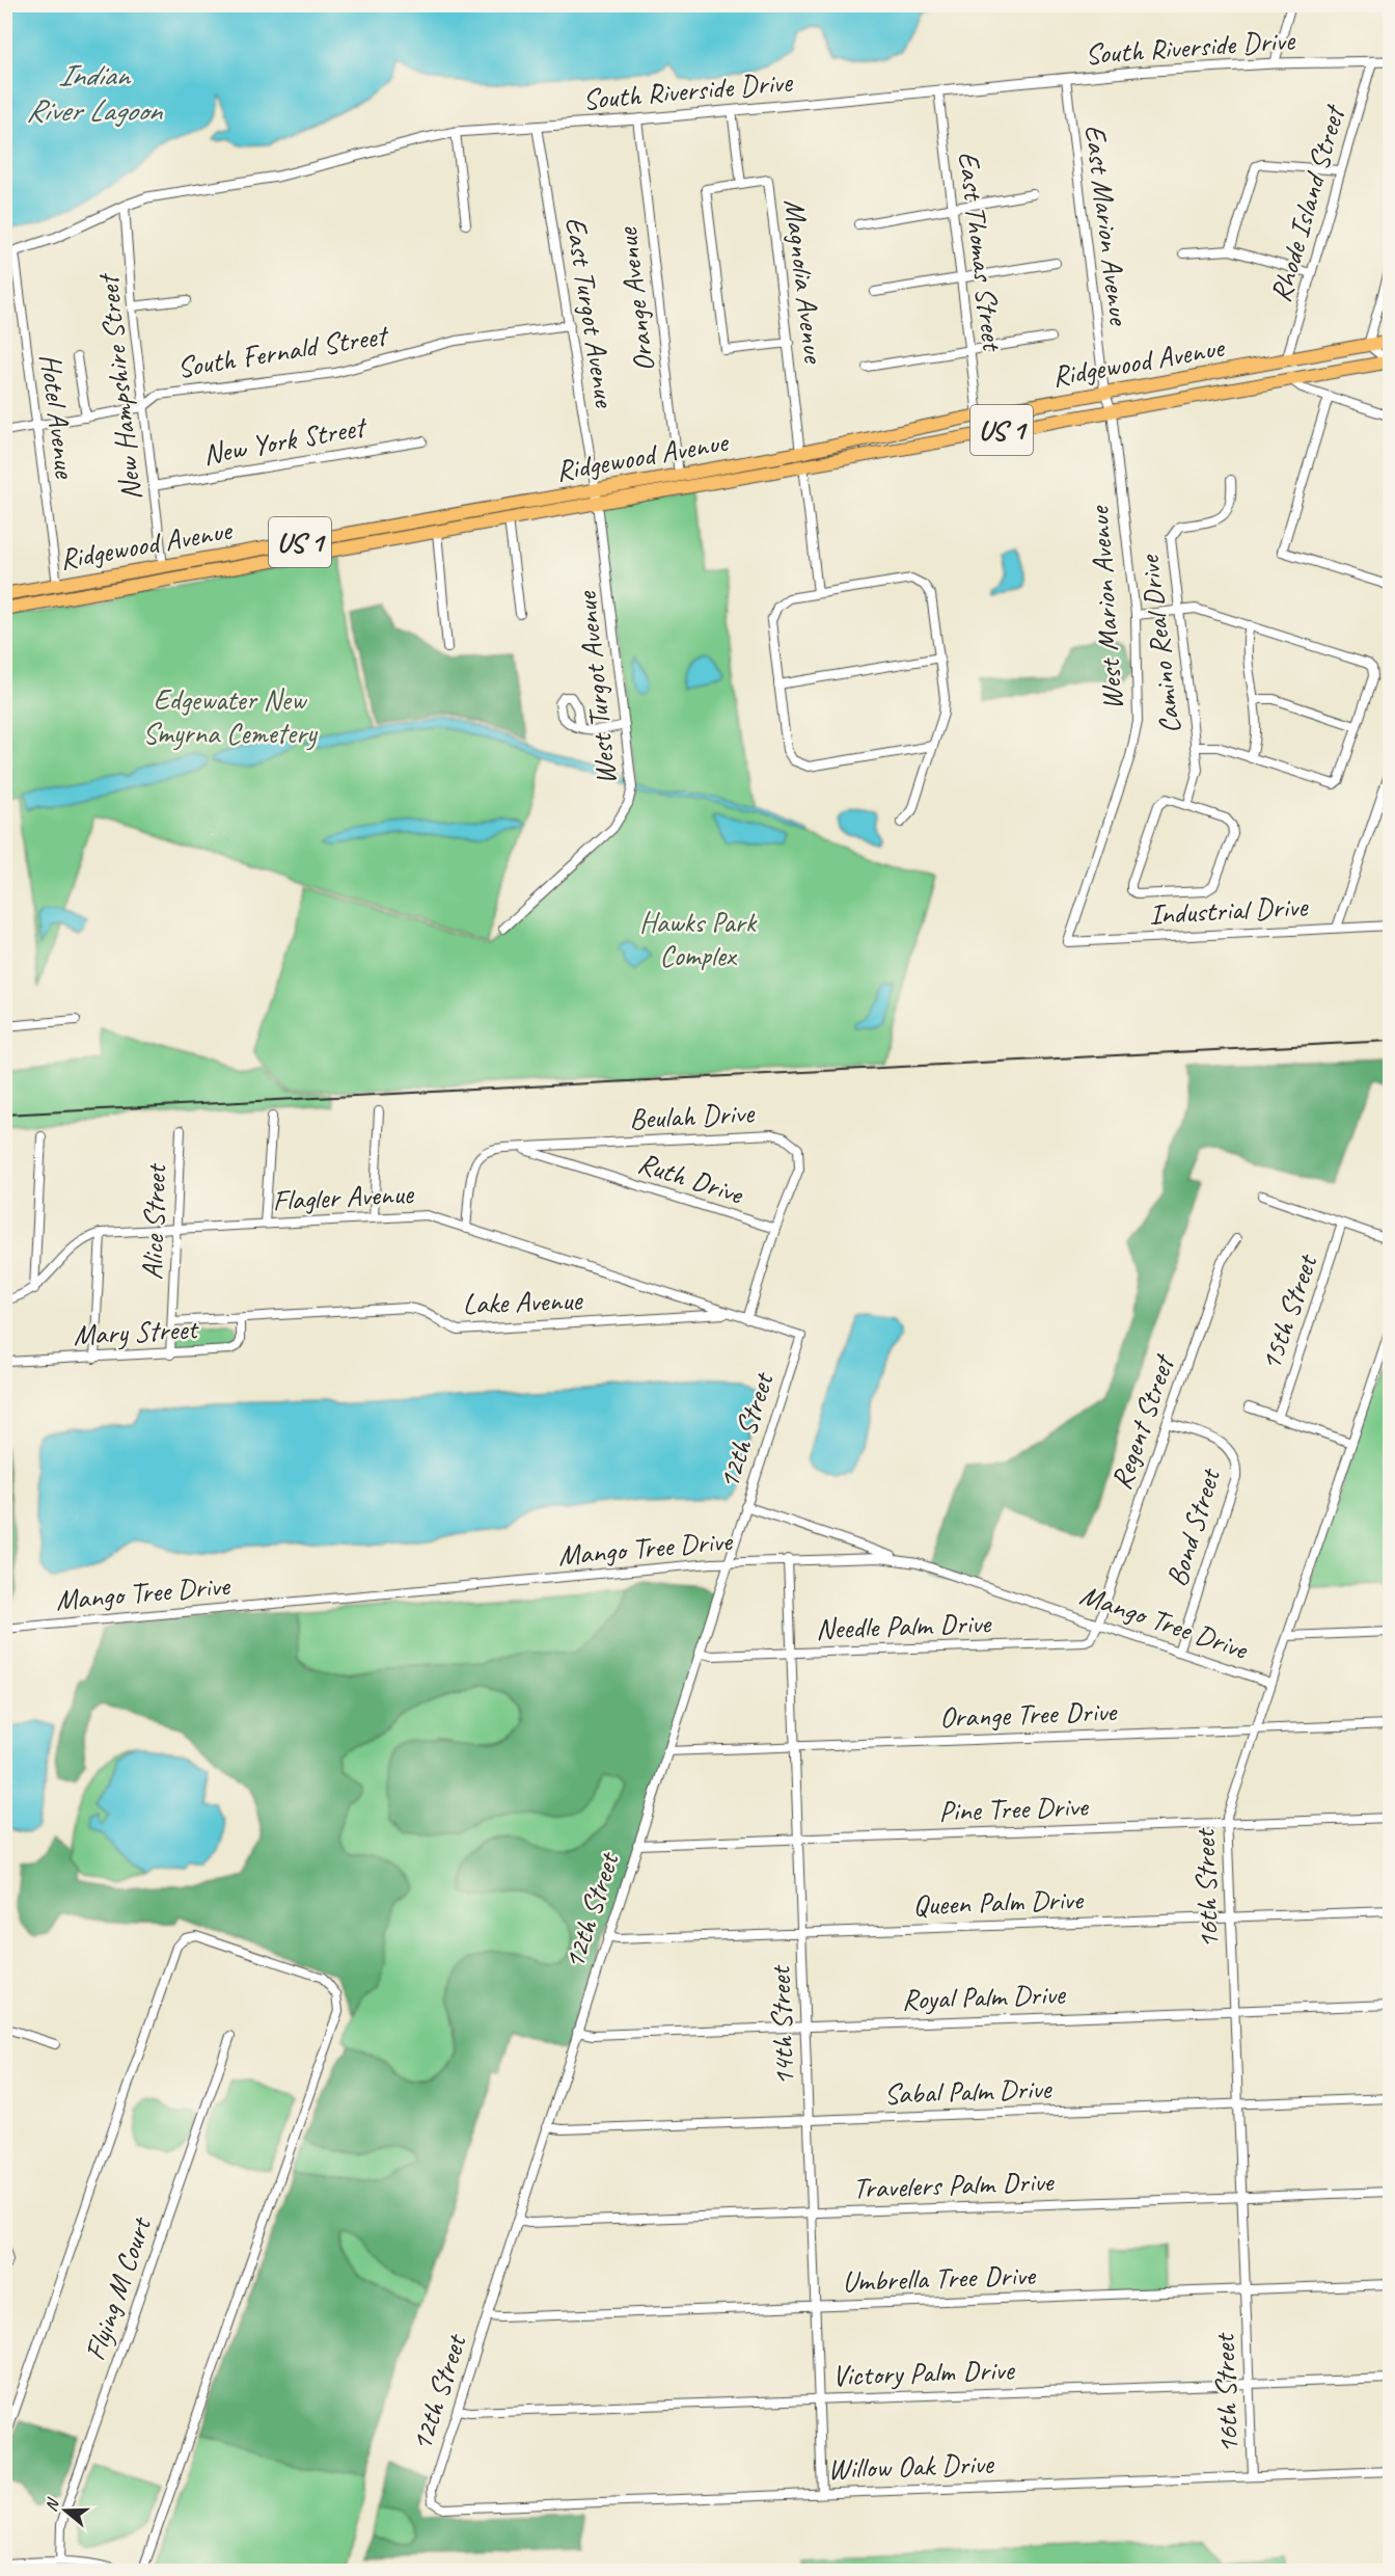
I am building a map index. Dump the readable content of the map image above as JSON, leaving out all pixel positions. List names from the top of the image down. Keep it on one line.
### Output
{"streets":{"main road":["Ridgewood Avenue","US 1"],"street":["South Riverside Drive","Rhode Island Street","East Marion Avenue","East Thomas Street","Magnolia Avenue","Orange Avenue","East Turgot Avenue","South Fernald Street","New Hampshire Street","Hotel Avenue","New York Street","West Marion Avenue","Camino Real Drive","West Turgot Avenue","Industrial Drive","Beulah Drive","Ruth Drive","Flagler Avenue","Alice Street","Lake Avenue","15th Street","Mary Street","Regent Street","12th Street","Bond Street","Mango Tree Drive","Needle Palm Drive","Orange Tree Drive","Pine Tree Drive","16th Street","Queen Palm Drive","Royal Palm Drive","14th Street","Sabal Palm Drive","Travelers Palm Drive","Umbrella Tree Drive","Flying M Court","Victory Palm Drive","Willow Oak Drive"]},"crossings":[["South Riverside Drive","Rhode Island Street"],["South Riverside Drive","East Marion Avenue"],["South Riverside Drive","East Thomas Street"],["South Riverside Drive","Magnolia Avenue"],["South Riverside Drive","Orange Avenue"],["South Riverside Drive","East Turgot Avenue"],["South Riverside Drive","New Hampshire Street"],["South Riverside Drive","Hotel Avenue"],["Rhode Island Street","Ridgewood Avenue"],["East Marion Avenue","Ridgewood Avenue"],["East Marion Avenue","West Marion Avenue"],["East Thomas Street","Ridgewood Avenue"],["Magnolia Avenue","Ridgewood Avenue"],["Orange Avenue","Ridgewood Avenue"],["East Turgot Avenue","South Fernald Street"],["East Turgot Avenue","Ridgewood Avenue"],["East Turgot Avenue","West Turgot Avenue"],["South Fernald Street","New Hampshire Street"],["South Fernald Street","Hotel Avenue"],["Ridgewood Avenue","New Hampshire Street"],["Ridgewood Avenue","Hotel Avenue"],["Ridgewood Avenue","West Marion Avenue"],["Ridgewood Avenue","West Turgot Avenue"],["New Hampshire Street","New York Street"],["West Marion Avenue","Industrial Drive"],["Beulah Drive","Ruth Drive"],["Beulah Drive","Flagler Avenue"],["Flagler Avenue","Alice Street"],["Flagler Avenue","Lake Avenue"],["Flagler Avenue","12th Street"],["Alice Street","Lake Avenue"],["Alice Street","Mary Street"],["Lake Avenue","Mary Street"],["Regent Street","Bond Street"],["Regent Street","Mango Tree Drive"],["Regent Street","Needle Palm Drive"],["12th Street","Mango Tree Drive"],["12th Street","Needle Palm Drive"],["12th Street","Orange Tree Drive"],["12th Street","Pine Tree Drive"],["12th Street","Queen Palm Drive"],["12th Street","Royal Palm Drive"],["12th Street","Sabal Palm Drive"],["12th Street","Travelers Palm Drive"],["12th Street","Umbrella Tree Drive"],["12th Street","Victory Palm Drive"],["12th Street","Willow Oak Drive"],["Bond Street","Mango Tree Drive"],["Mango Tree Drive","Needle Palm Drive"],["Mango Tree Drive","16th Street"],["Mango Tree Drive","14th Street"],["Needle Palm Drive","14th Street"],["Orange Tree Drive","16th Street"],["Orange Tree Drive","14th Street"],["Pine Tree Drive","16th Street"],["Pine Tree Drive","14th Street"],["16th Street","Queen Palm Drive"],["16th Street","Royal Palm Drive"],["16th Street","Sabal Palm Drive"],["16th Street","Travelers Palm Drive"],["16th Street","Umbrella Tree Drive"],["16th Street","Victory Palm Drive"],["16th Street","Willow Oak Drive"],["Queen Palm Drive","14th Street"],["Royal Palm Drive","14th Street"],["14th Street","Sabal Palm Drive"],["14th Street","Travelers Palm Drive"],["14th Street","Umbrella Tree Drive"],["14th Street","Victory Palm Drive"],["14th Street","Willow Oak Drive"]],"water":["Indian River Lagoon"],"parks":["Edgewater New Smyrna Cemetery","Hawks Park Complex"],"north":"left"}
